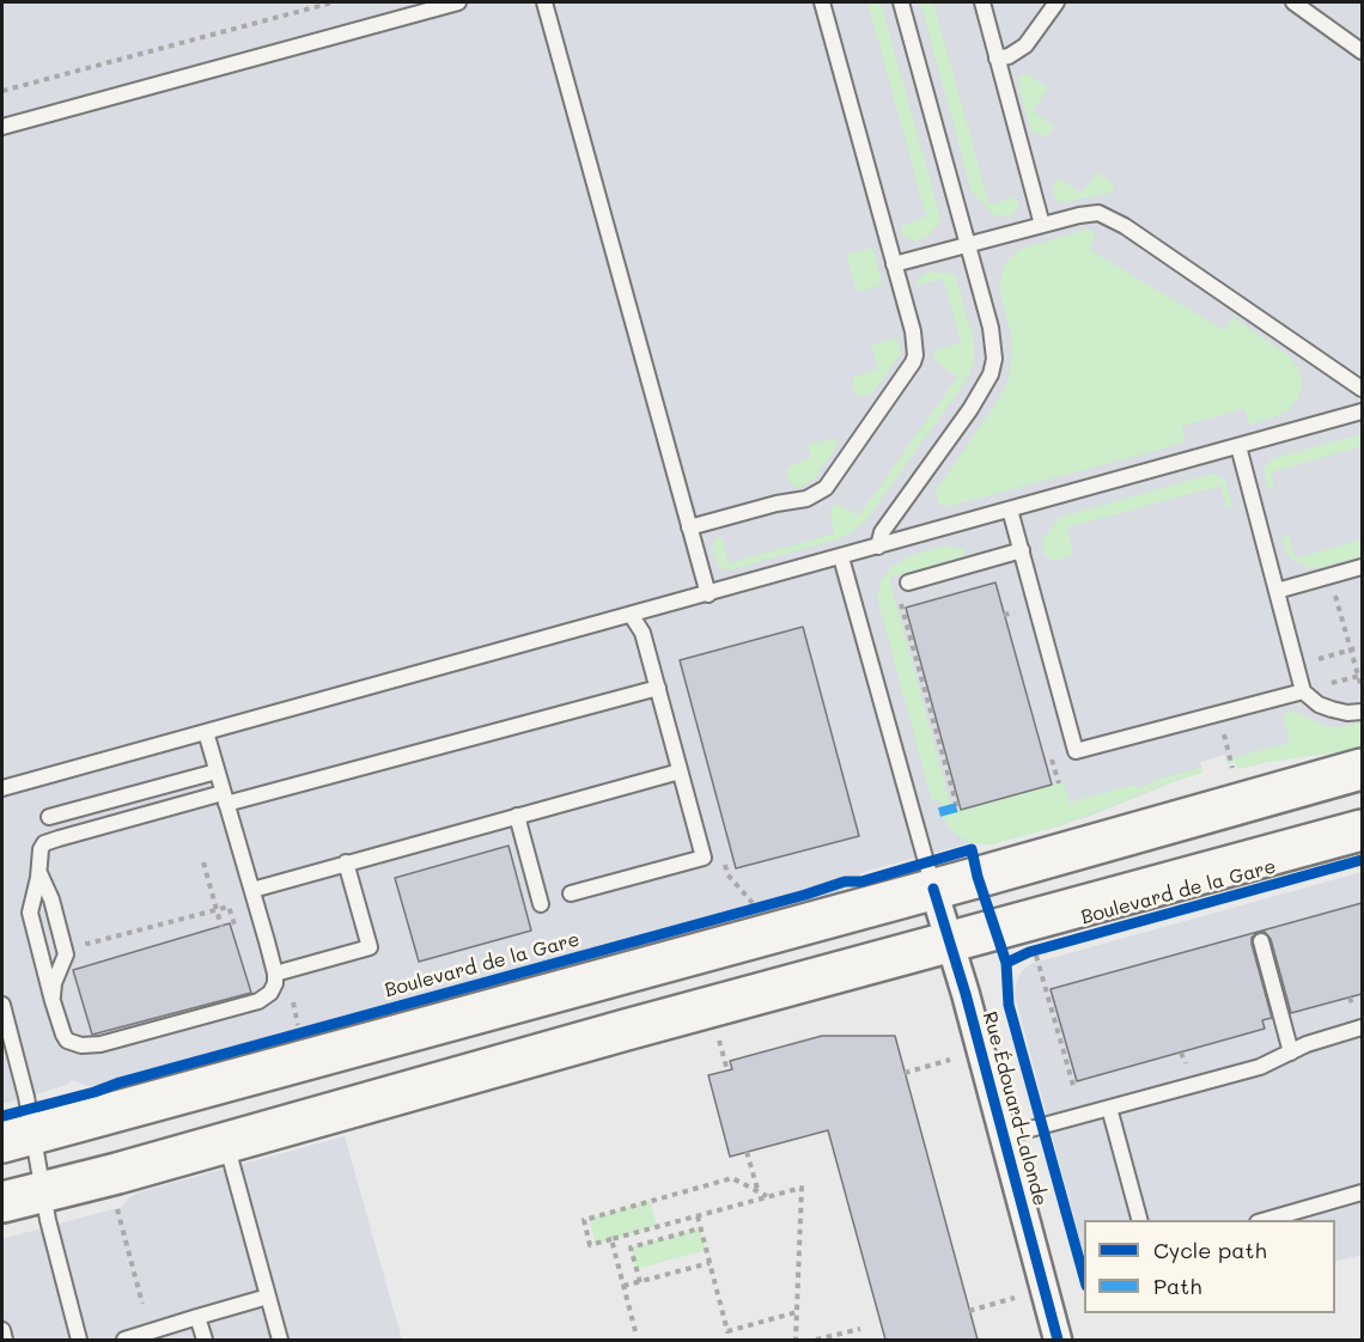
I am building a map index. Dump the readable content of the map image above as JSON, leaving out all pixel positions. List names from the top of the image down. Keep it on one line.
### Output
{"streets":{"main road":["Boulevard de la Gare"],"street":["Rue Édouard-Lalonde"]},"crossings":[["Boulevard de la Gare","Rue Édouard-Lalonde"]],"legend":["Cycle path","Path"]}
